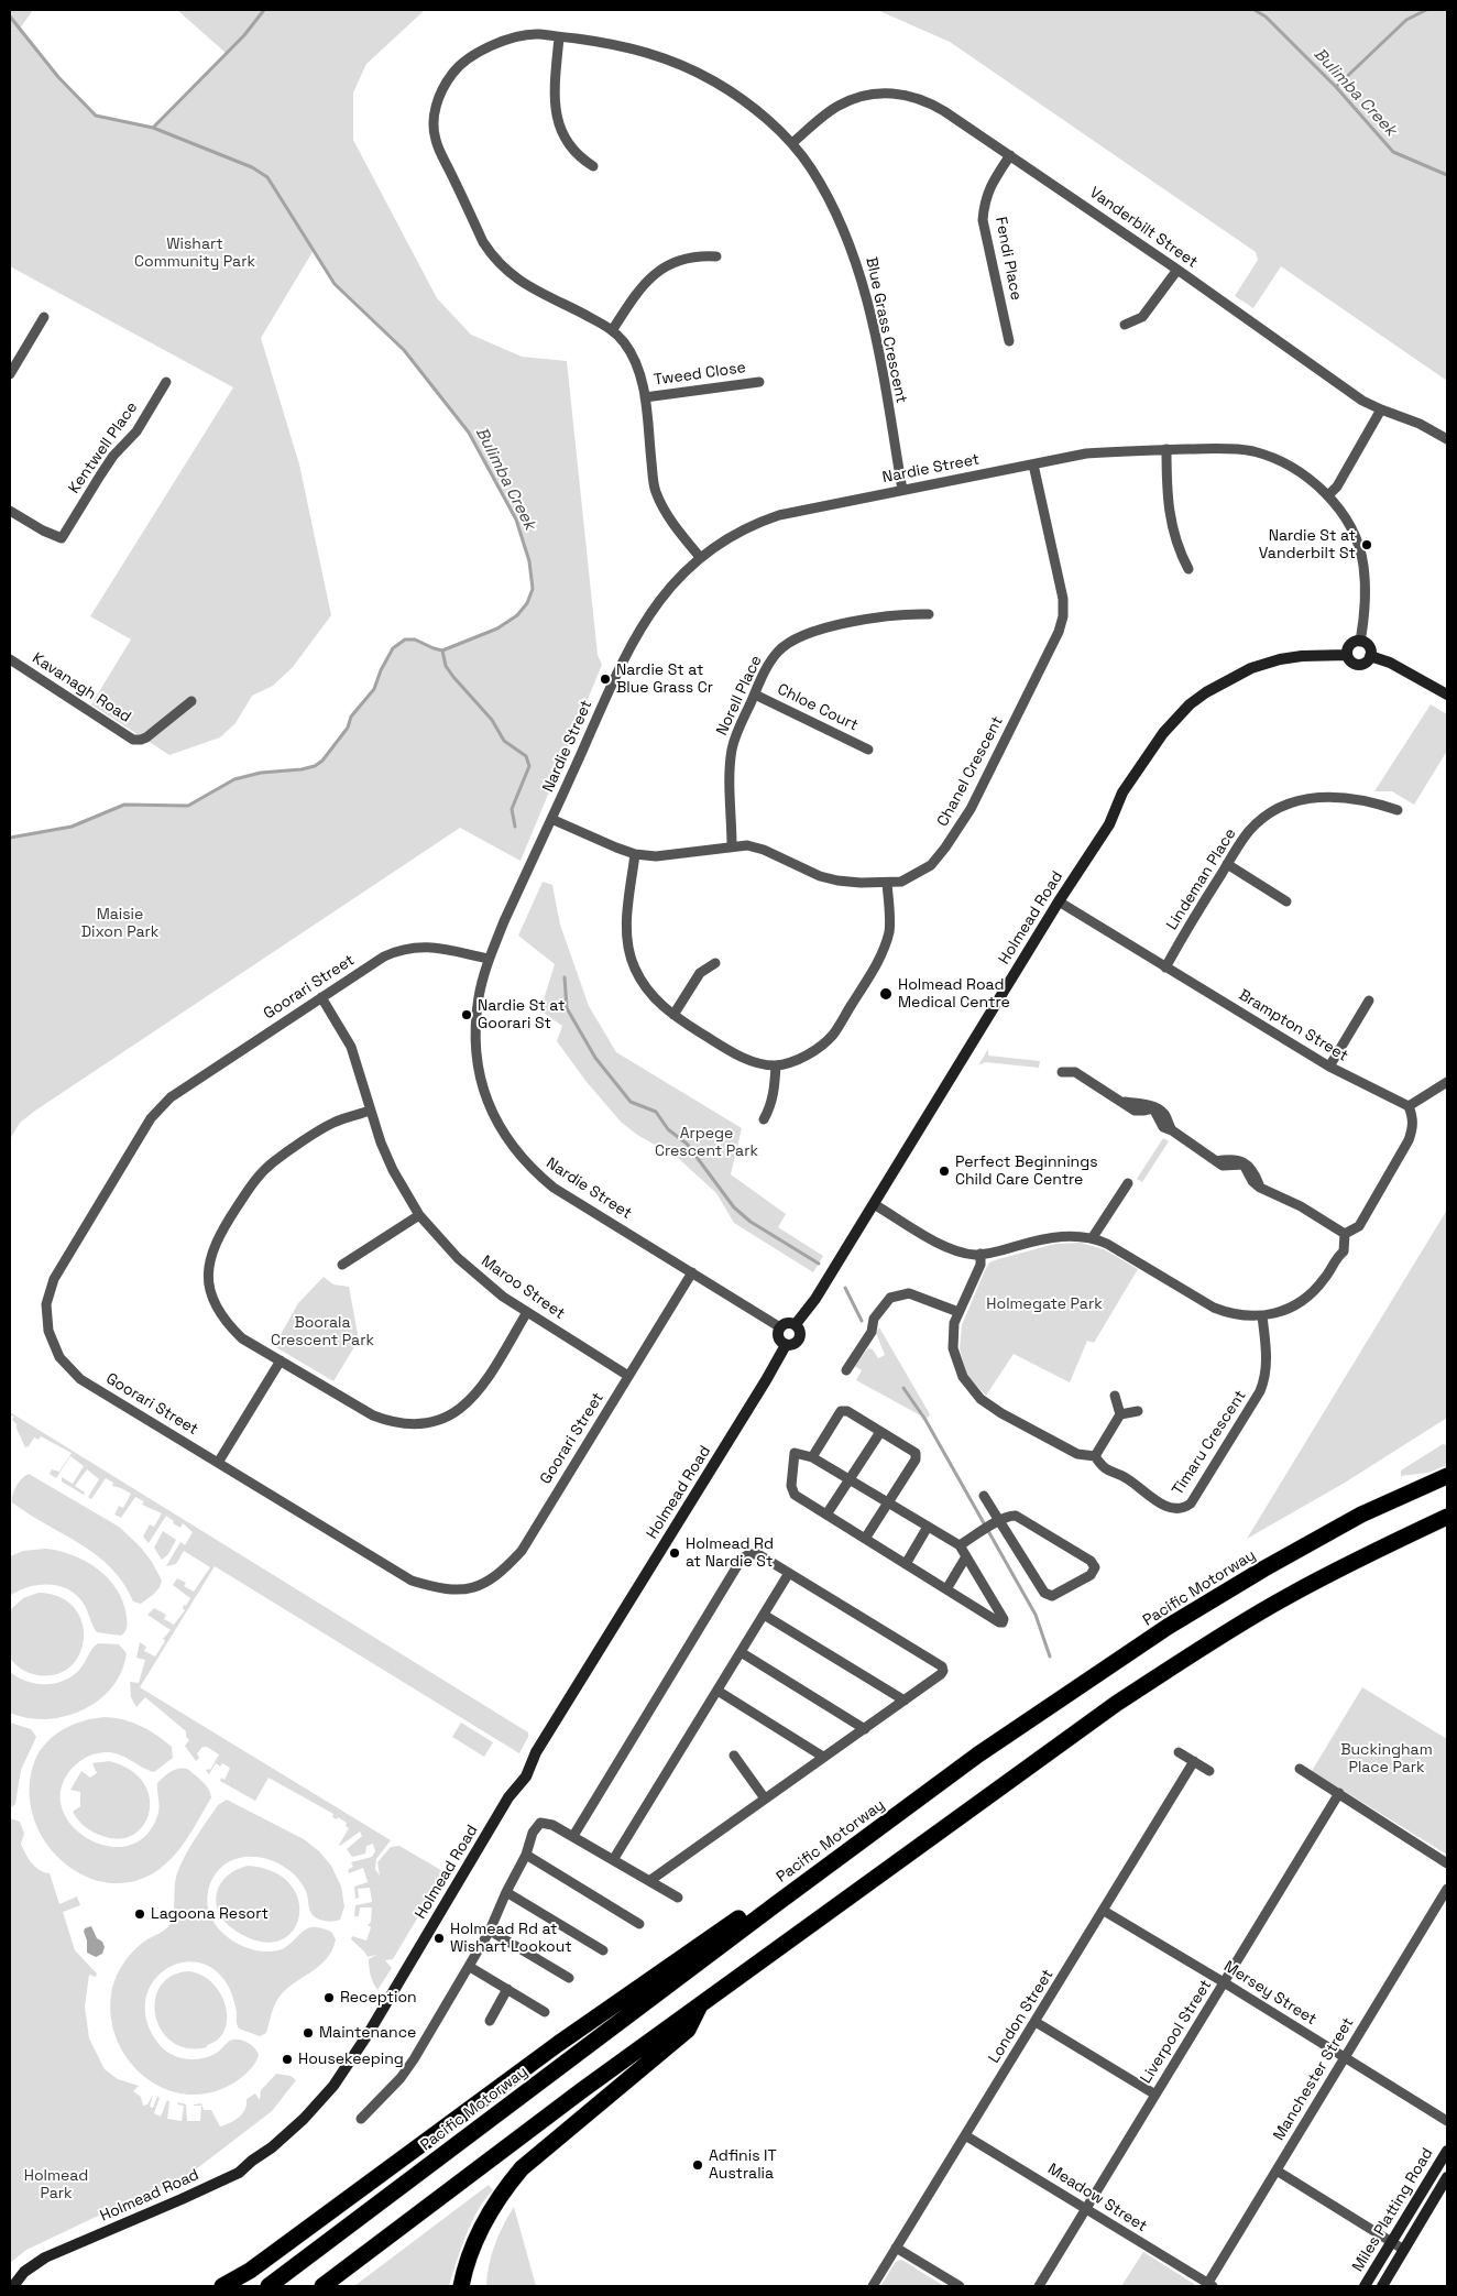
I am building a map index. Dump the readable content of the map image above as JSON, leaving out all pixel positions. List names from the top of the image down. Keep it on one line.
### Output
{"streets":{"highway":["Pacific Motorway"],"street":["Vanderbilt Street","Fendi Place","Blue Grass Crescent","Tweed Close","Kentwell Place","Nardie Street","Kavanagh Road","Norell Place","Chloe Court","Chanel Crescent","Lindeman Place","Holmead Road","Goorari Street","Brampton Street","Maroo Street","Timaru Crescent","Mersey Street","London Street","Liverpool Street","Manchester Street","Meadow Street","Miles Platting Road"]},"crossings":[["Vanderbilt Street","Fendi Place"],["Vanderbilt Street","Blue Grass Crescent"],["Blue Grass Crescent","Tweed Close"],["Blue Grass Crescent","Nardie Street"],["Nardie Street","Chanel Crescent"],["Nardie Street","Holmead Road"],["Nardie Street","Goorari Street"],["Norell Place","Chloe Court"],["Norell Place","Chanel Crescent"],["Lindeman Place","Brampton Street"],["Holmead Road","Brampton Street"],["Goorari Street","Maroo Street"],["Mersey Street","London Street"],["Mersey Street","Liverpool Street"],["Mersey Street","Manchester Street"],["London Street","Meadow Street"],["Liverpool Street","Meadow Street"],["Manchester Street","Meadow Street"]],"water":["Bulimba Creek"],"parks":["Wishart Community Park","Maisie Dixon Park","Arpege Crescent Park","Holmegate Park","Boorala Crescent Park","Buckingham Place Park","Holmead Park"],"places":["Nardie St at Vanderbilt St","Nardie St at Blue Grass Cr","Holmead Road Medical Centre","Nardie St at Goorari St","Perfect Beginnings Child Care Centre","Holmead Rd at Nardie St","Lagoona Resort","Holmead Rd at Wishart Lookout","Reception","Maintenance","Housekeeping","Adfinis IT Australia"]}
